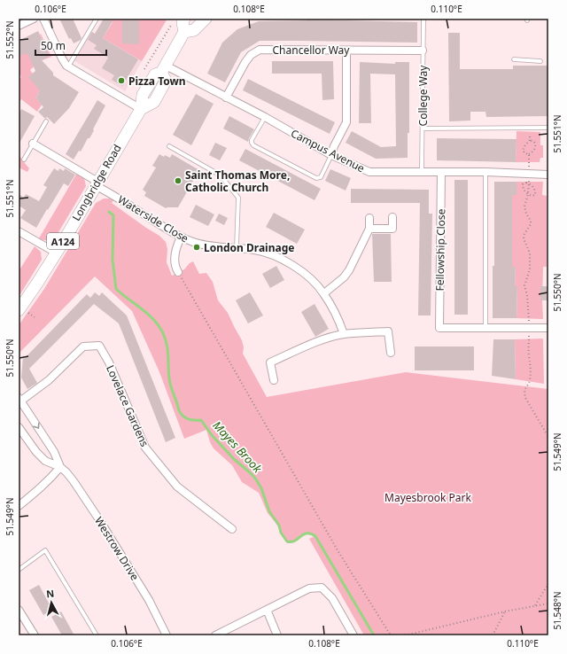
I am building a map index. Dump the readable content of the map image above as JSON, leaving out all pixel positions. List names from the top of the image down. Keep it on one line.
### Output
{"streets":{"main road":["Longbridge Road","A124"],"street":["Chancellor Way","Campus Avenue","Waterside Close","Fellowship Close","Lovelace Gardens","Westrow Drive"],"lane":["College Way"]},"crossings":[["Chancellor Way","College Way"],["Chancellor Way","Campus Avenue"],["College Way","Campus Avenue"],["Campus Avenue","Longbridge Road"],["Campus Avenue","Fellowship Close"],["Longbridge Road","Waterside Close"],["Lovelace Gardens","Westrow Drive"]],"water":["Mayes Brook"],"parks":["Mayesbrook Park"],"places":["Pizza Town","Saint Thomas More, Catholic Church","London Drainage"],"scale_bar":"50 m","north":"top","coordinates":["0.106°E","0.108°E","0.110°E","51.552°N","51.551°N","51.550°N","51.549°N","51.548°N"]}
